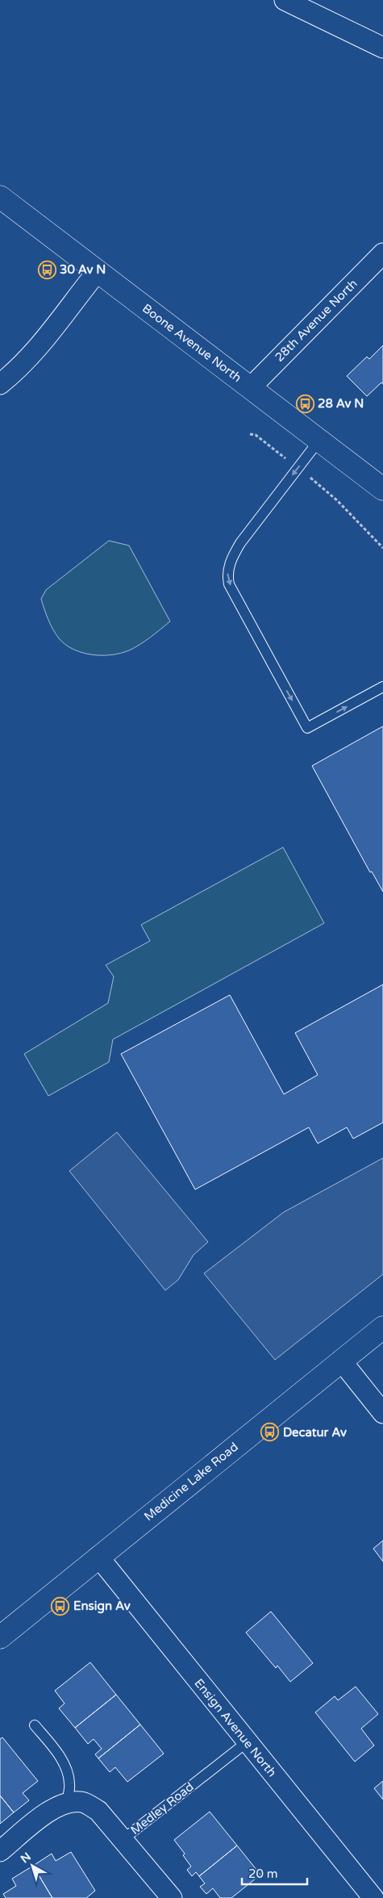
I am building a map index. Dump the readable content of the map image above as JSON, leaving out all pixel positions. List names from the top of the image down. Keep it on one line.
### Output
{"streets":{"street":["28th Avenue North","Boone Avenue North","Medicine Lake Road","Ensign Avenue North","Medley Road"]},"crossings":[["28th Avenue North","Boone Avenue North"],["Medicine Lake Road","Ensign Avenue North"],["Ensign Avenue North","Medley Road"]],"places":{"bus stop":["30 Av N","28 Av N","Decatur Av","Ensign Av"]},"scale_bar":"20 m","north":"top left"}
